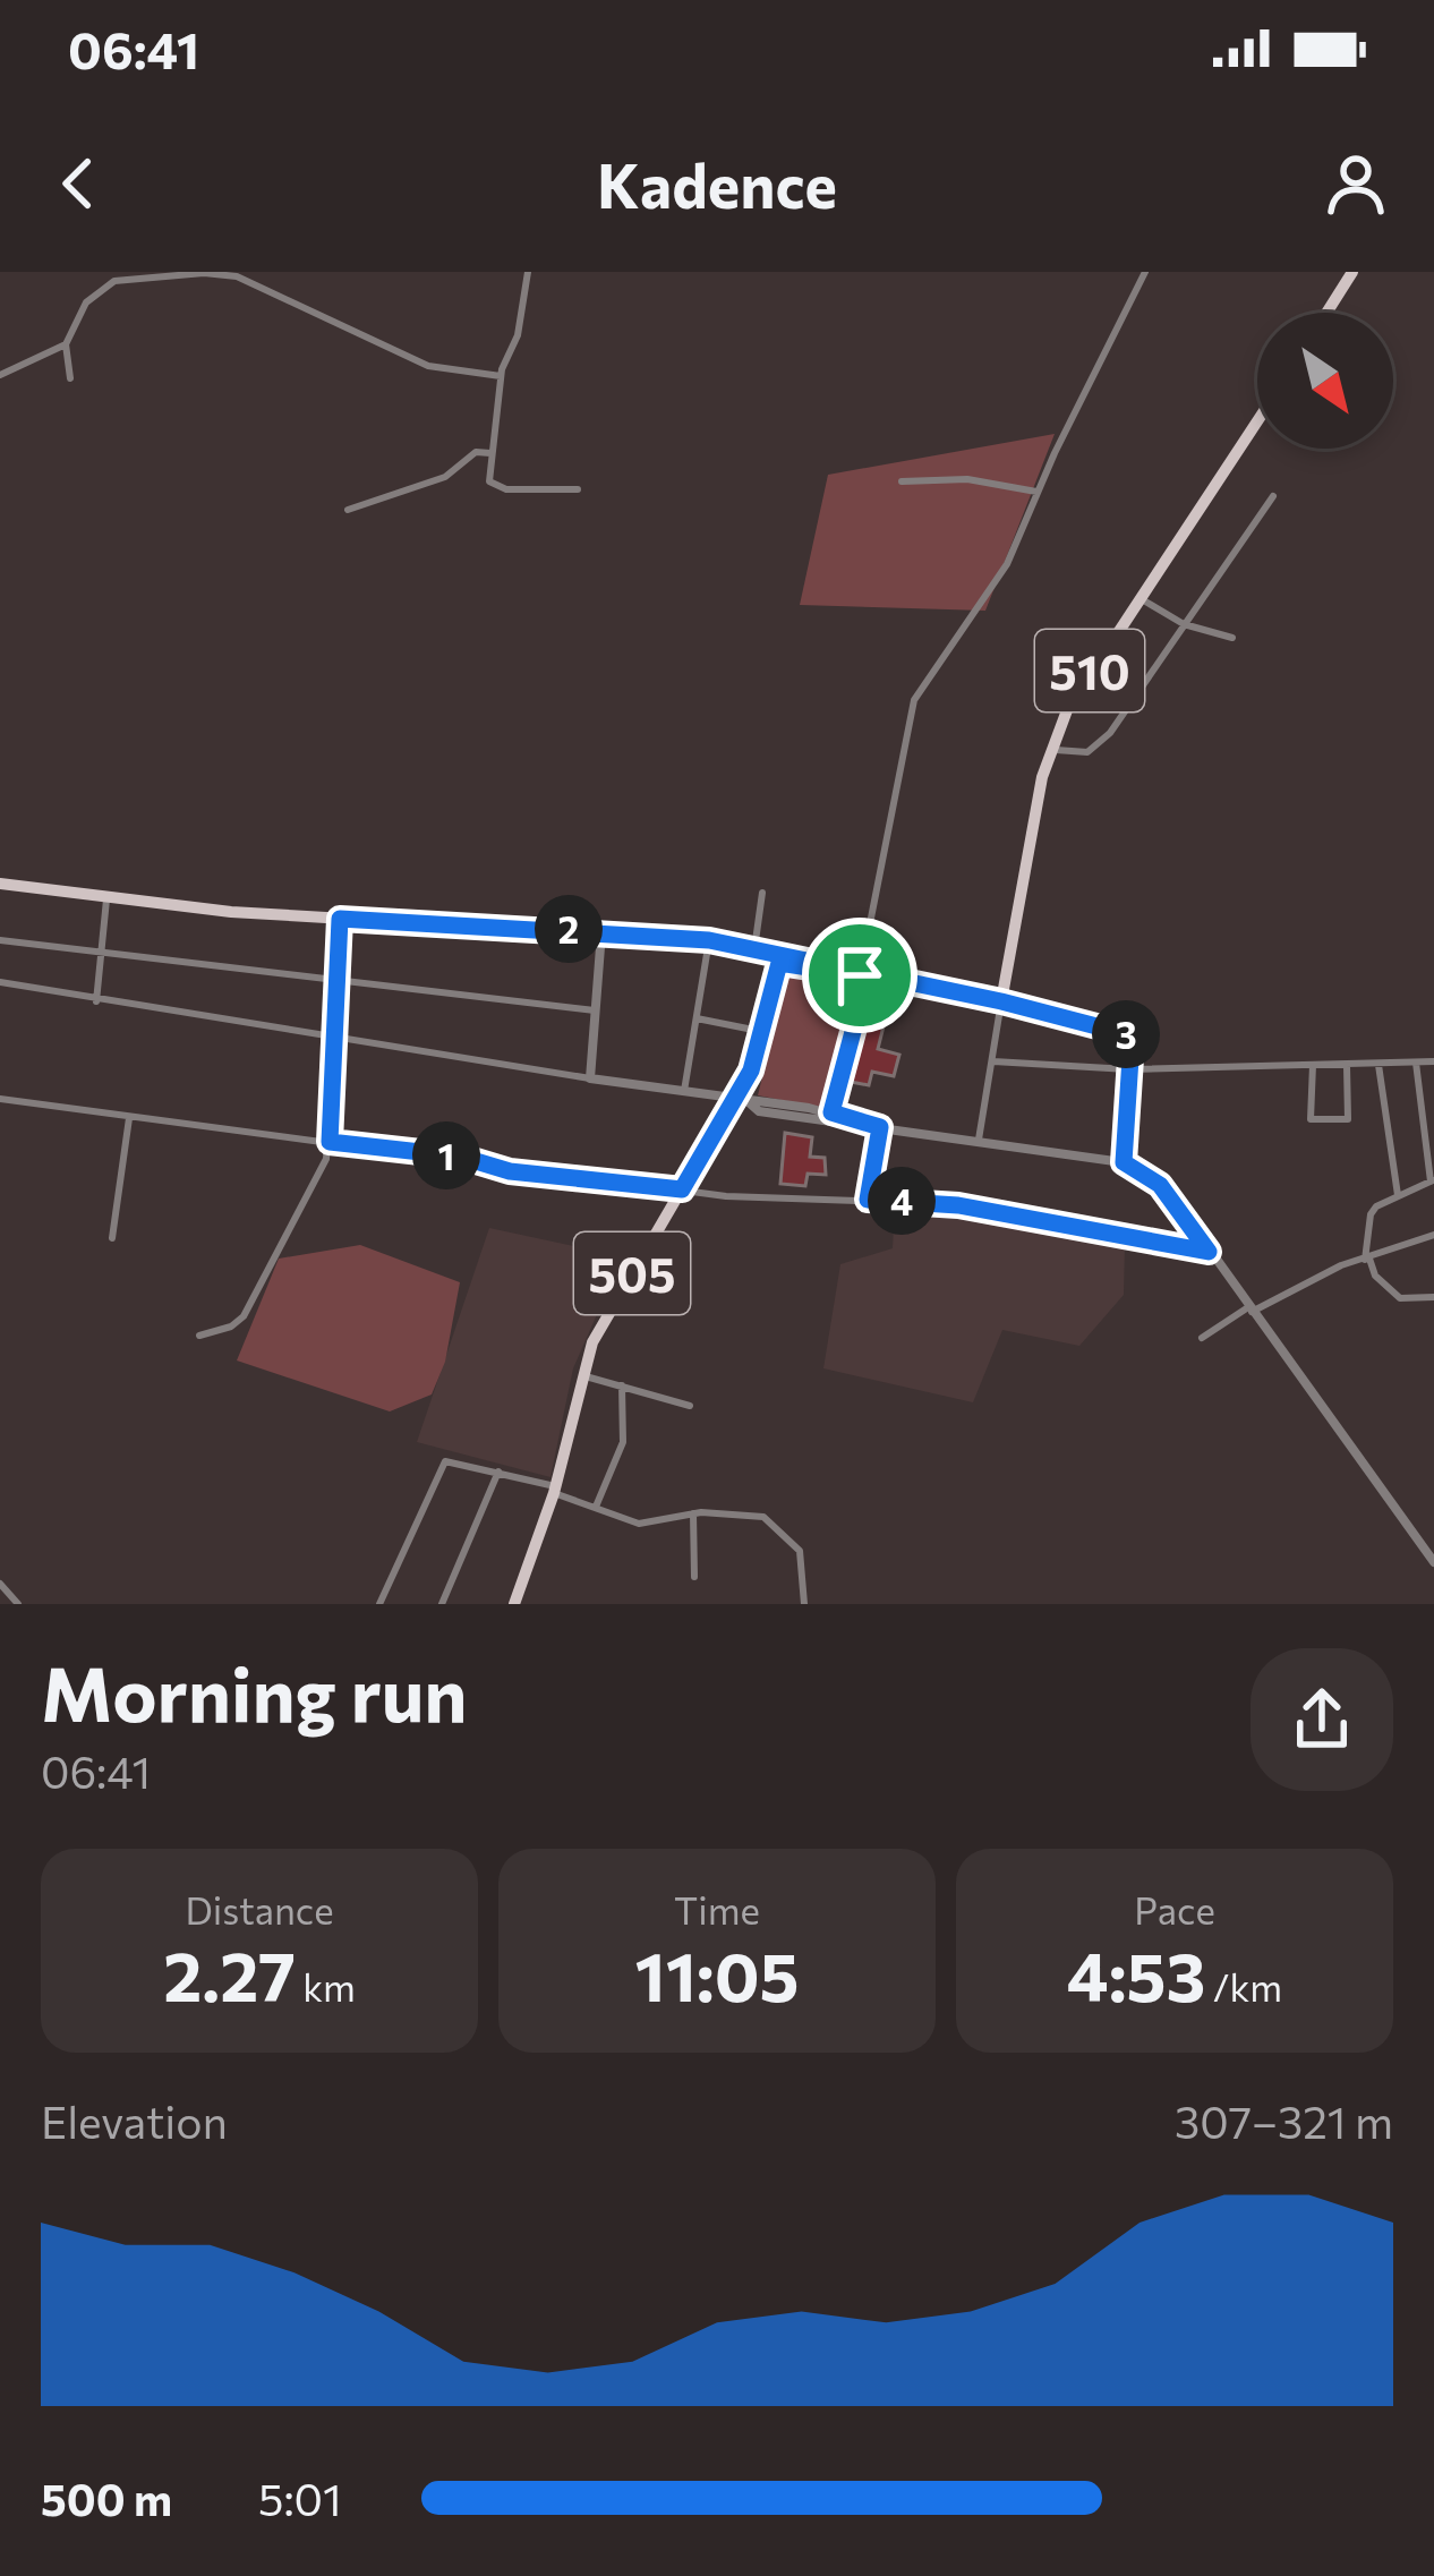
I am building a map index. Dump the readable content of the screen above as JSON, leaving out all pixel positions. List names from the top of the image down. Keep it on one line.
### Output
{"streets":{"main road":["510","505"]},"north":"bottom right","page":{"status":"06:41","header":"Kadence","pins":["2","3","1","4"],"heading":["Morning run","06:41"],"stats":[["Distance","2.27 km"],["Time","11:05"],["Pace","4:53 /km"]],"chart":["Elevation","307–321 m"],"list":[{"name":"500 m","note":"5:01"}]}}
